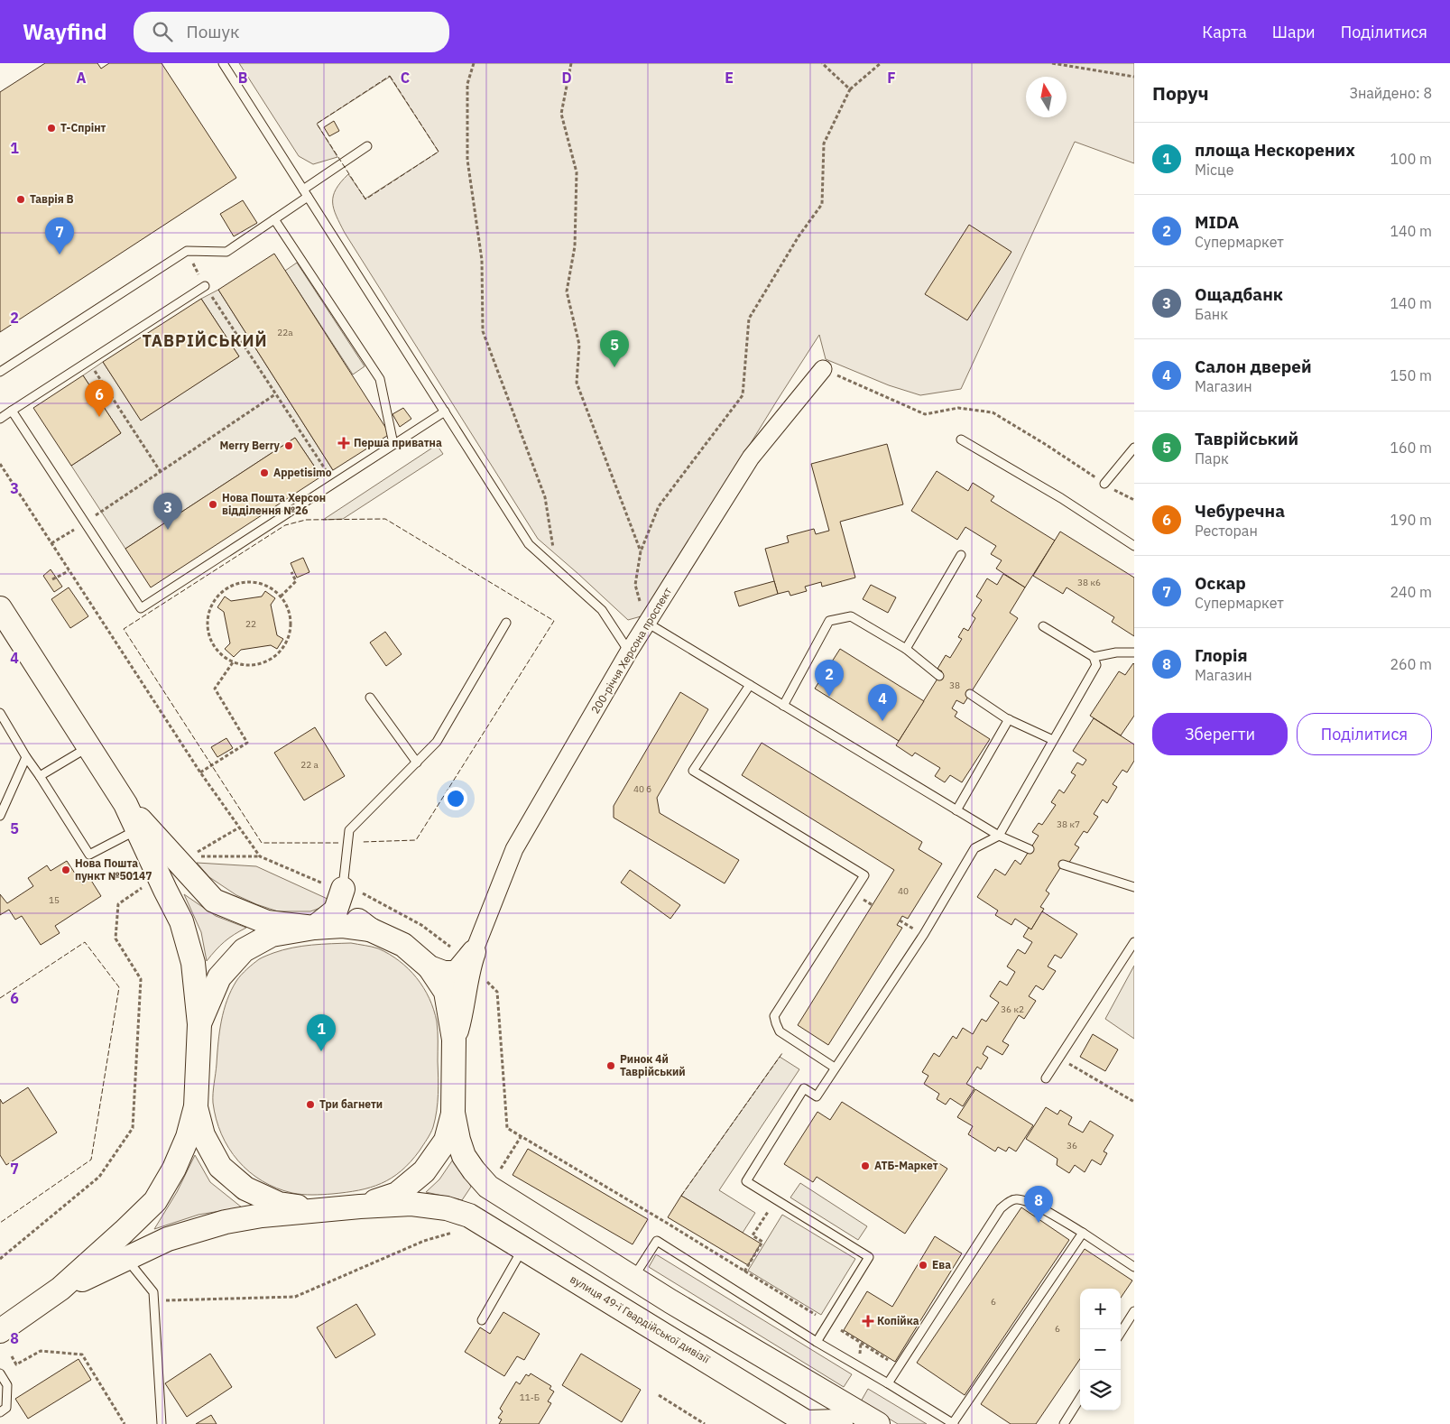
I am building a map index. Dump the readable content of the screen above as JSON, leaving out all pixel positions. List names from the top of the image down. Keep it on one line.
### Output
{"streets":{"street":["200-річчя Херсона проспект","вулиця 49-ї Гвардійської дивізії"]},"districts":["ТАВРІЙСЬКИЙ"],"places":{"other":["Т-Спрінт","Таврія В","Merry Berry","Appetisimo","Нова Пошта Херсон відділення №26","Нова Пошта пункт №50147","Ринок 4й Таврійський","Три багнети","АТБ-Маркет","Ева"],"health":["Перша приватна","Копійка"]},"house_numbers":["22а","38 к6","22","38","22 а","40 б","38 к7","40","15","36 к2","36","6","6","11-Б"],"north":"top","page":{"header":"Wayfind","search":"Пошук","nav":["Карта","Шари","Поділитися"],"heading":["Поруч","Знайдено: 8"],"list":[{"mark":"1","name":"площа Нескорених","note":"Місце","value":"100 m"},{"mark":"2","name":"MIDA","note":"Супермаркет","value":"140 m"},{"mark":"3","name":"Ощадбанк","note":"Банк","value":"140 m"},{"mark":"4","name":"Салон дверей","note":"Магазин","value":"150 m"},{"mark":"5","name":"Таврійський","note":"Парк","value":"160 m"},{"mark":"6","name":"Чебуречна","note":"Ресторан","value":"190 m"},{"mark":"7","name":"Оскар","note":"Супермаркет","value":"240 m"},{"mark":"8","name":"Глорія","note":"Магазин","value":"260 m"}],"pins":["7","5","6","3","2","4","1","8"],"buttons":["Зберегти","Поділитися"],"map_buttons":["+","−"]},"grid":{"columns":["A","B","C","D","E","F"],"rows":["1","2","3","4","5","6","7","8"]}}
